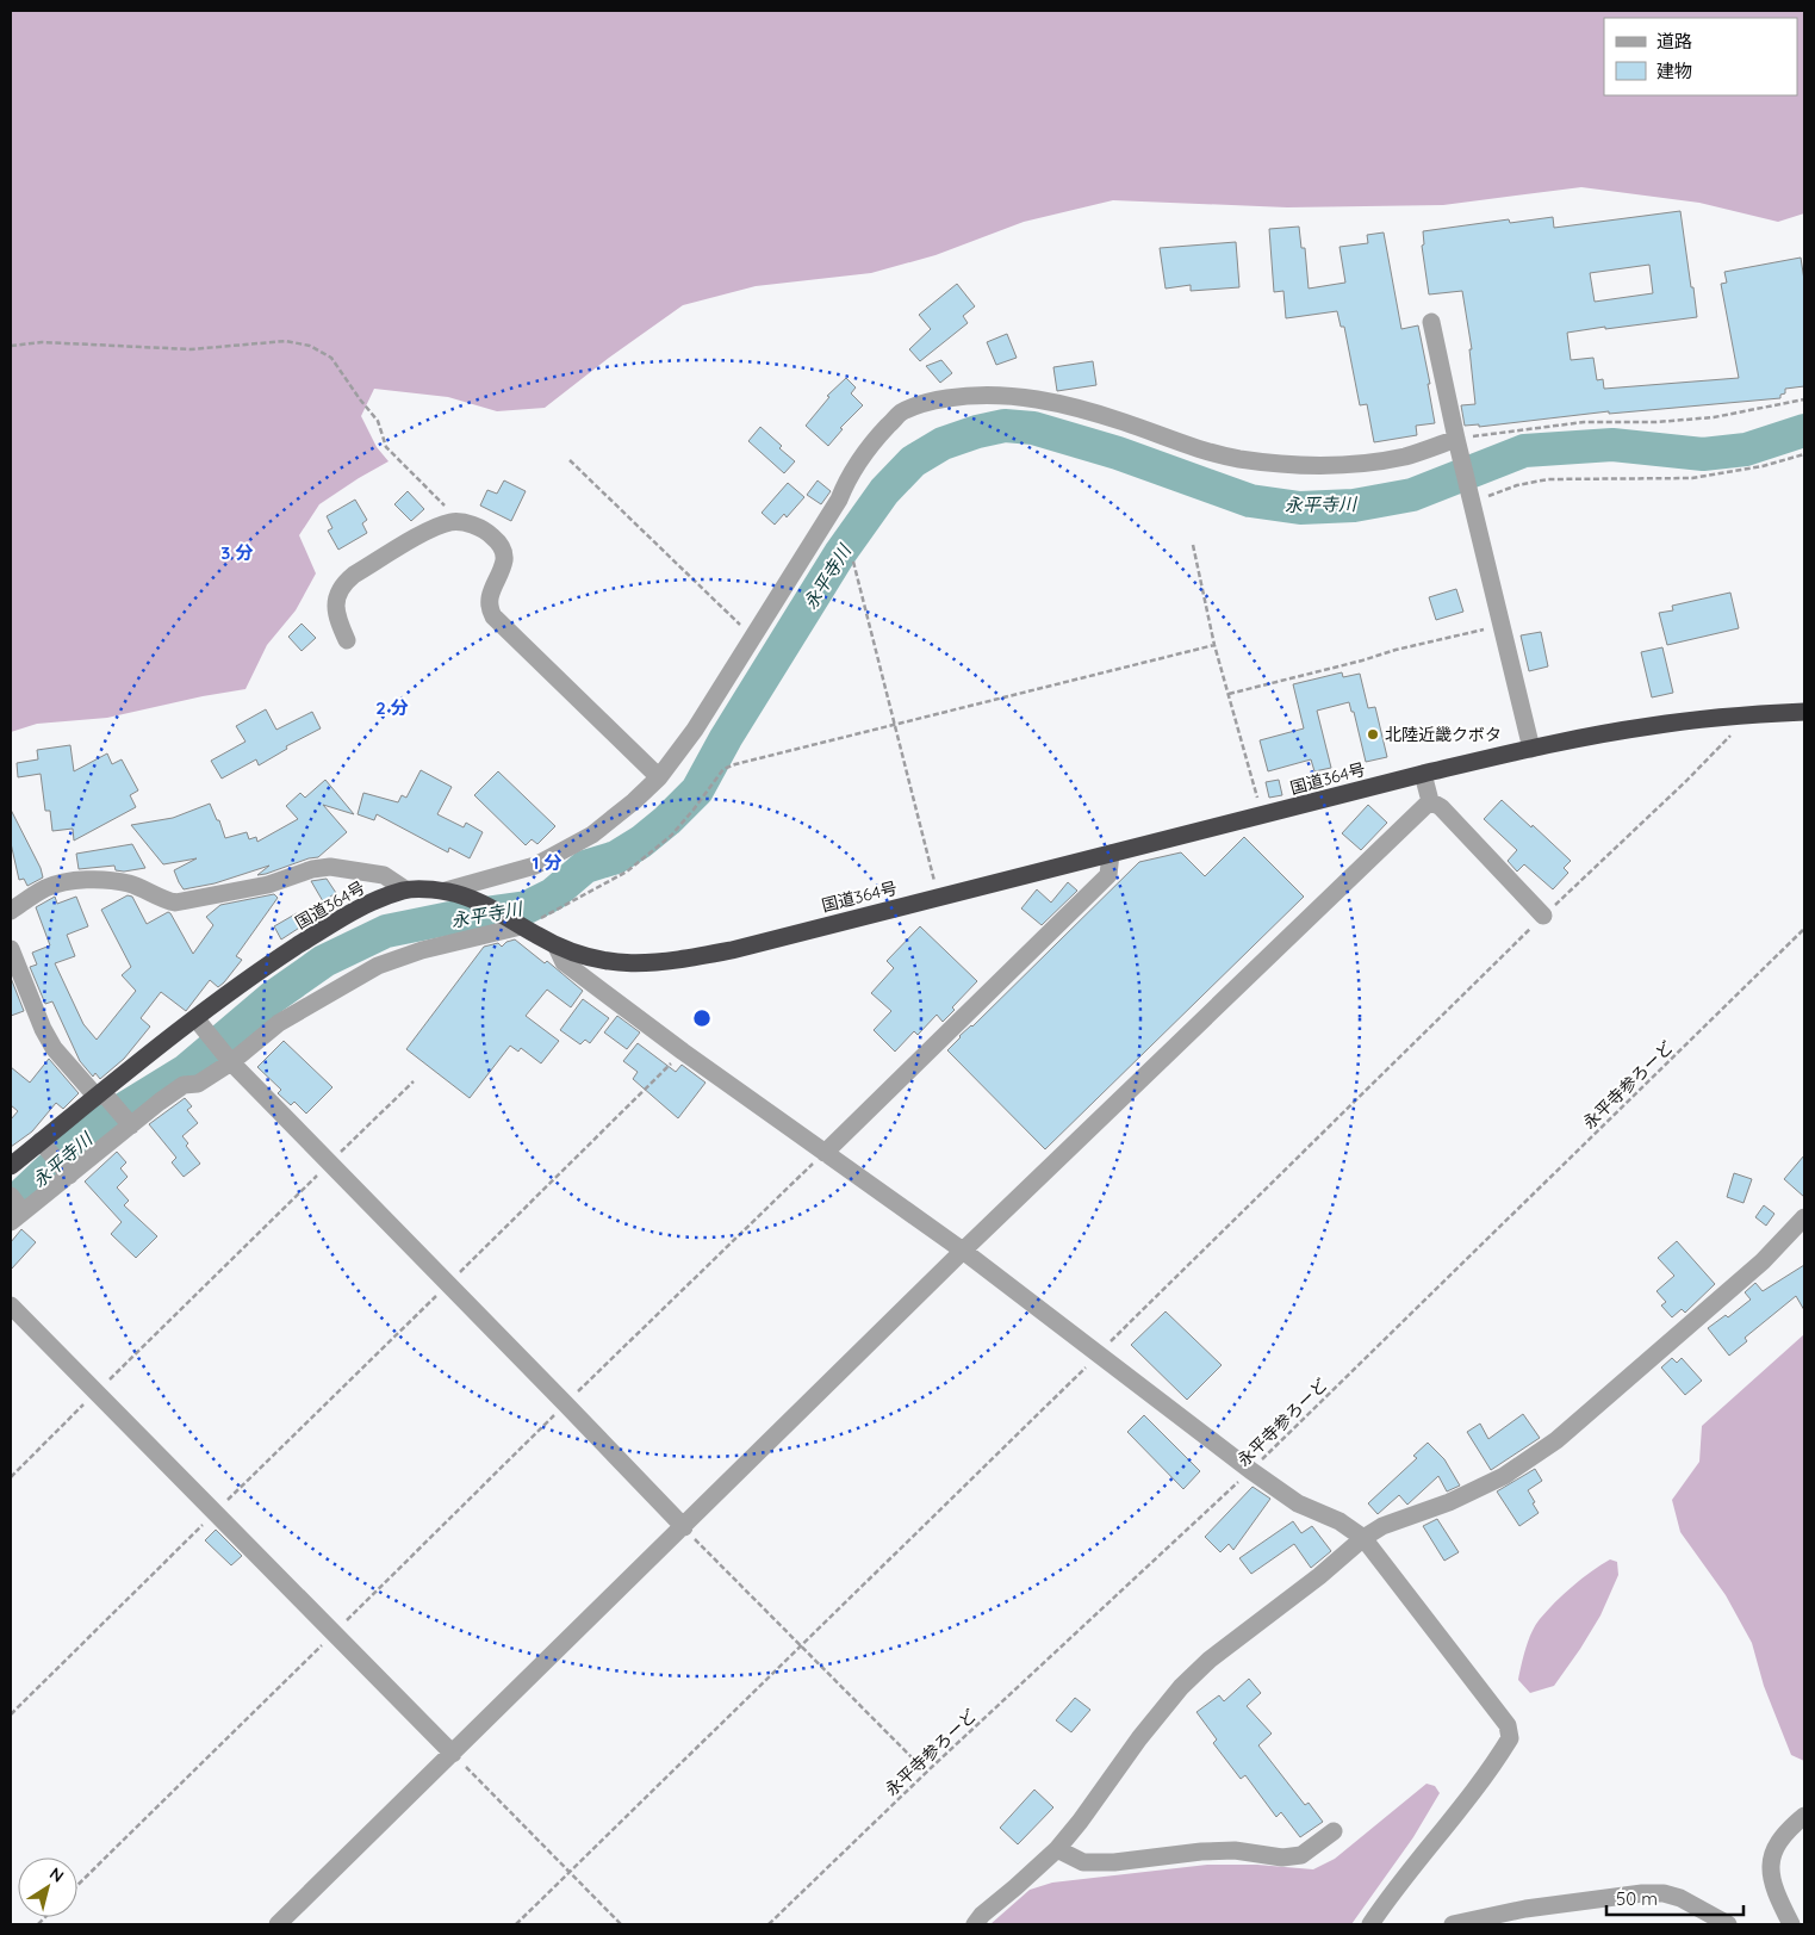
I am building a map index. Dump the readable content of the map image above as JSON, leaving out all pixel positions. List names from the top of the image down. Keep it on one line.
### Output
{"streets":{"highway":["国道364号"],"path":["永平寺参ろーど"]},"water":["永平寺川"],"places":["北陸近畿クボタ"],"legend":["道路","建物"],"scale_bar":"50 m","north":"top right","rings":["3 分","2 分","1 分"]}
